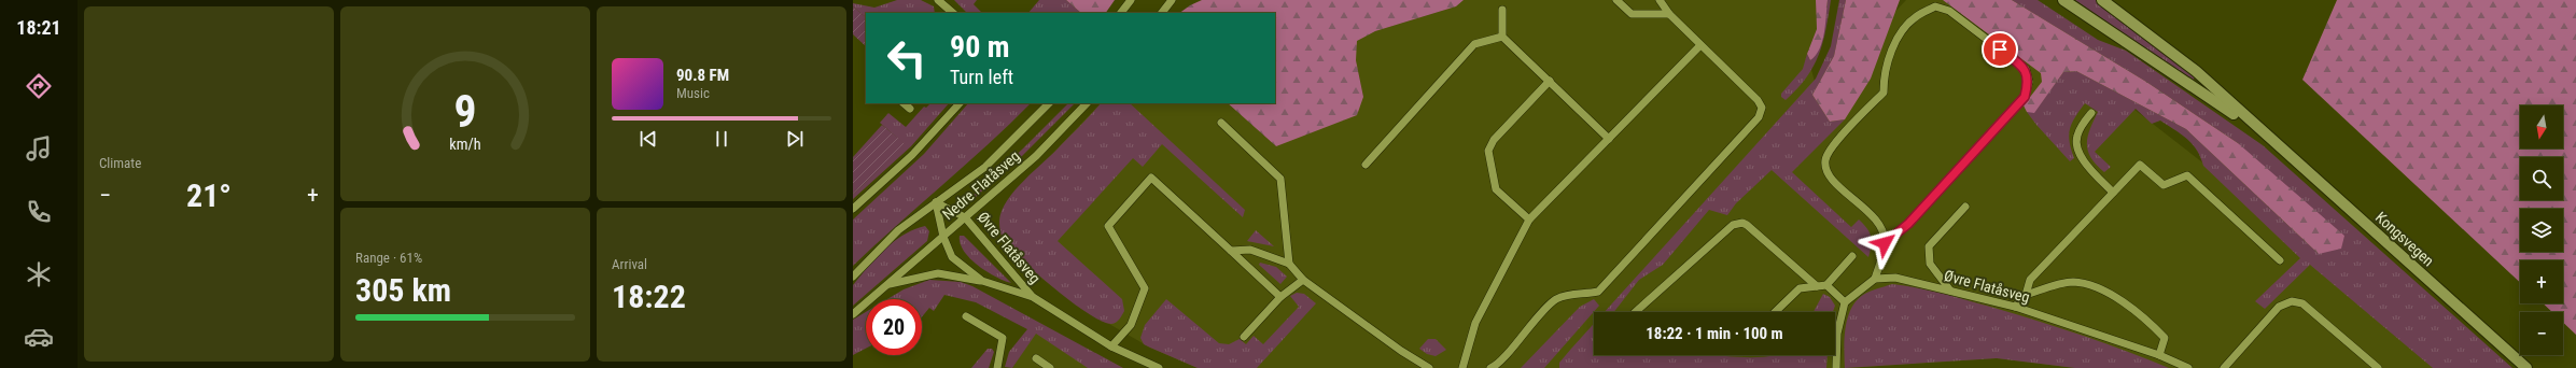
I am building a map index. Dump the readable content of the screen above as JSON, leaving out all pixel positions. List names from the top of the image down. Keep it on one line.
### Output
{"streets":{"main road":["Kongsvegen"],"street":["Nedre Flatåsveg","Øvre Flatåsveg"]},"crossings":[["Nedre Flatåsveg","Øvre Flatåsveg"]],"north":"bottom","page":{"tabs":"18:21","tile":["Climate",["Range · 61%","305 km"],["Arrival","18:22"]],"turn":["90 m","Turn left"],"song":["90.8 FM","Music"],"map_buttons":["+","−"],"heat":["−","21°","+"],"limit":"20","trip":"18:22 · 1 min · 100 m","gauge":["9","km/h"]}}
